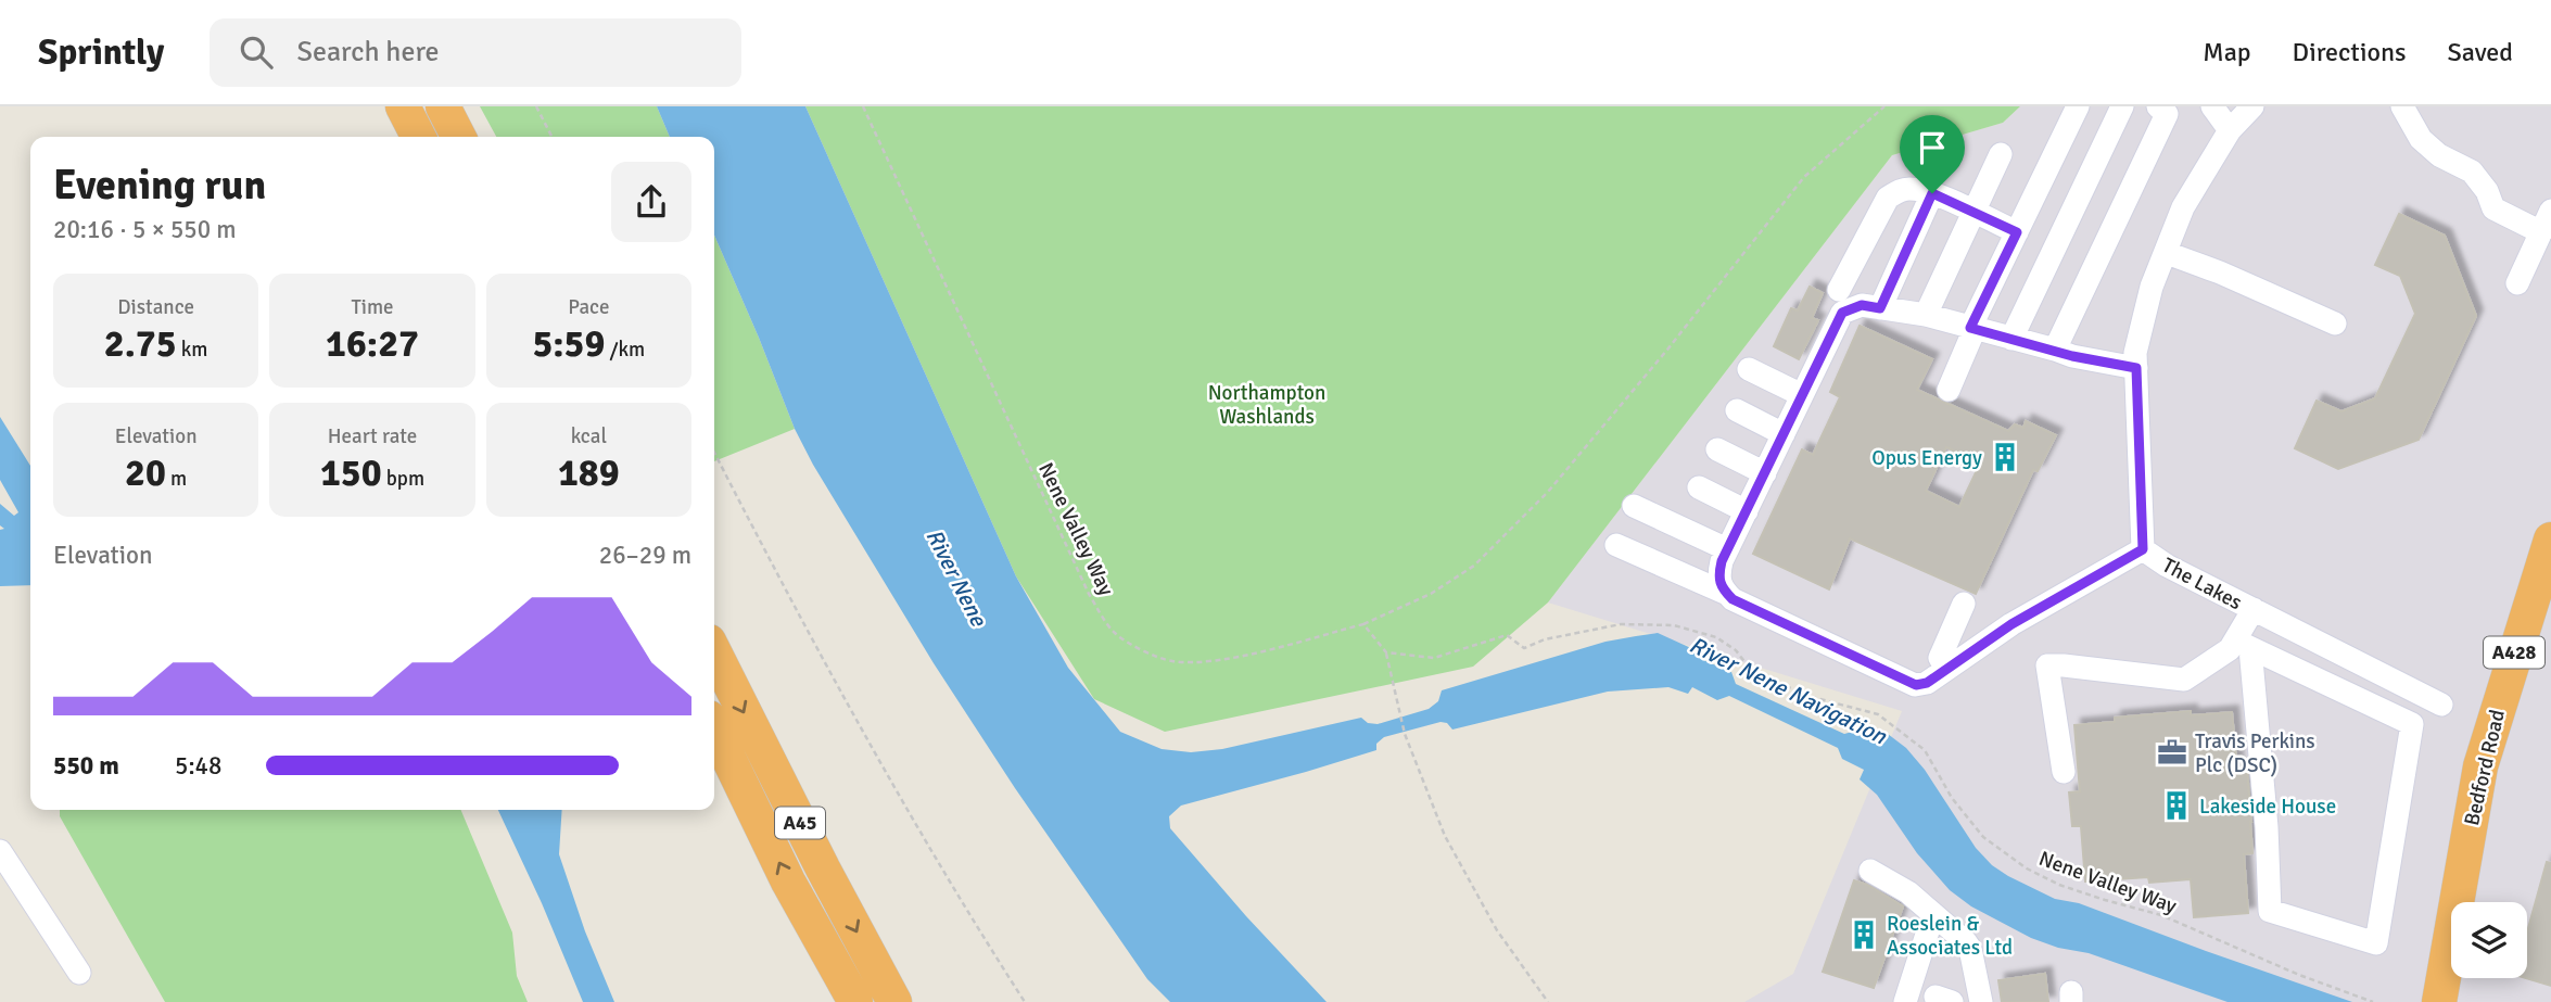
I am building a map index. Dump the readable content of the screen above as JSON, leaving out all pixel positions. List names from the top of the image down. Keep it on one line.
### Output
{"streets":{"highway":["A428","Bedford Road","A45"],"street":["The Lakes"],"path":["Nene Valley Way"]},"water":["River Nene","River Nene Navigation"],"parks":["Northampton Washlands"],"places":{"building":["Opus Energy","Lakeside House","Roeslein & Associates Ltd"],"office":["Travis Perkins Plc (DSC)"]},"page":{"header":"Sprintly","search":"Search here","nav":["Map","Directions","Saved"],"heading":["Evening run","20:16 · 5 × 550 m"],"stats":[["Distance","2.75 km"],["Time","16:27"],["Pace","5:59 /km"],["Elevation","20 m"],["Heart rate","150 bpm"],["kcal","189"]],"chart":["Elevation","26–29 m"],"list":[{"name":"550 m","note":"5:48"}]}}
